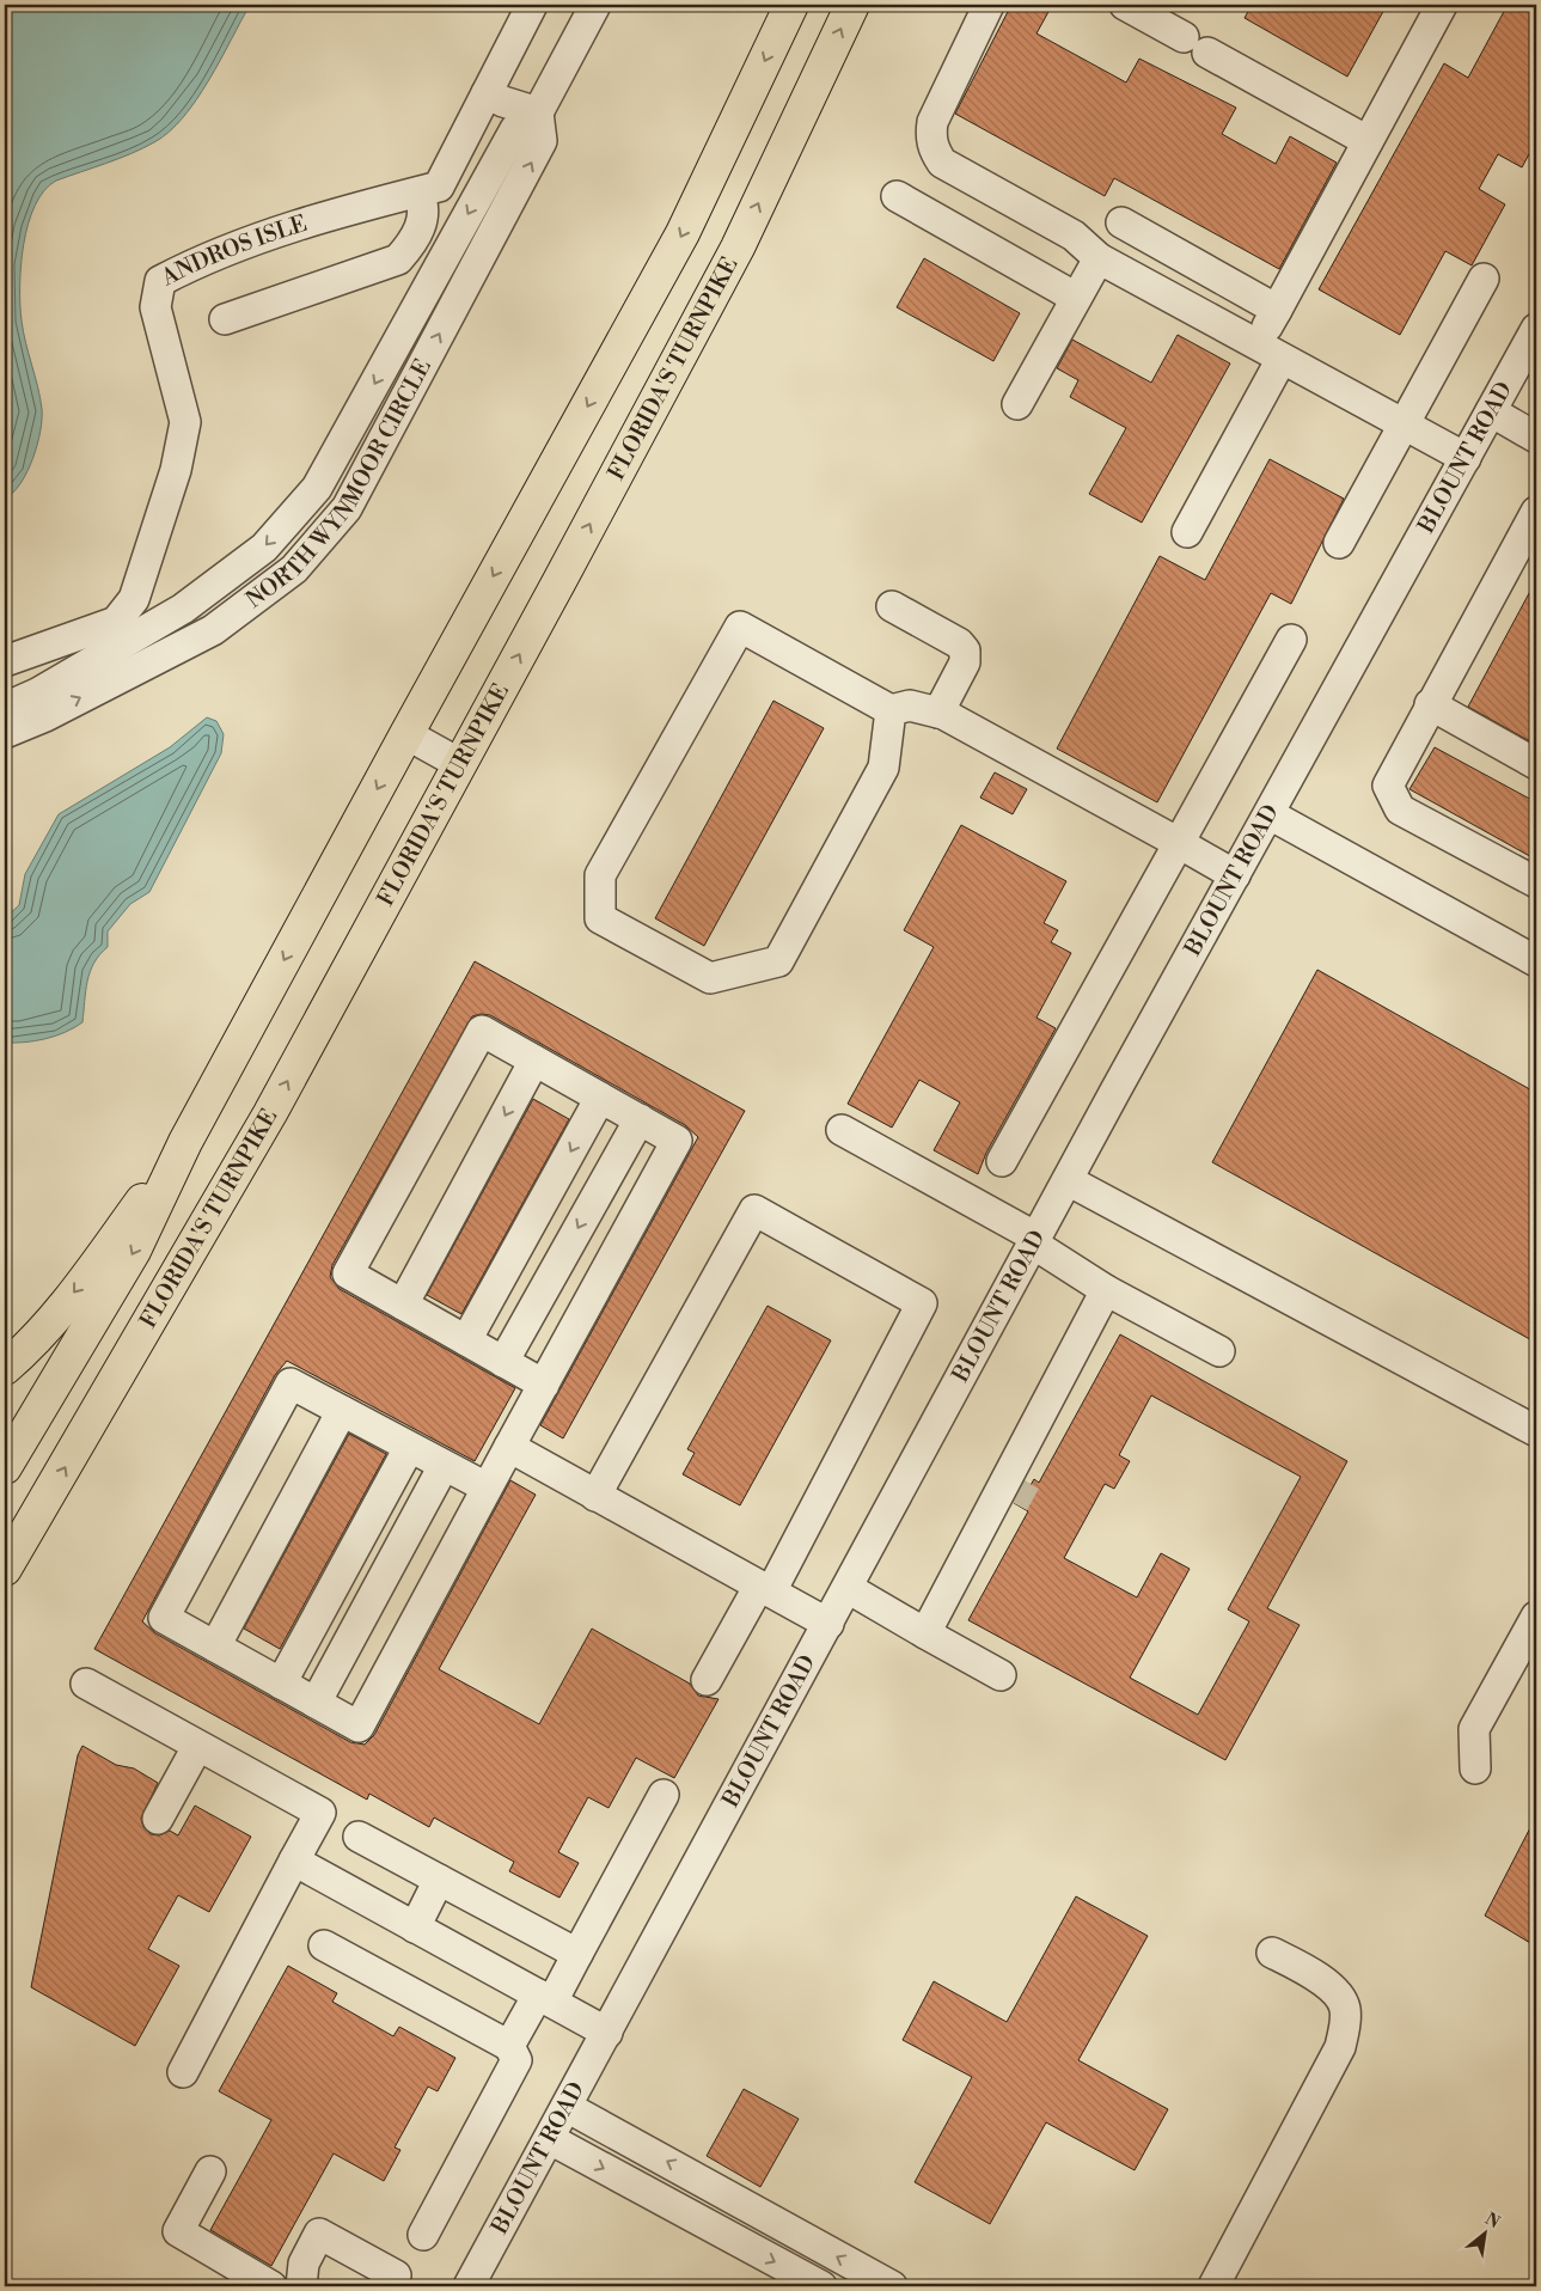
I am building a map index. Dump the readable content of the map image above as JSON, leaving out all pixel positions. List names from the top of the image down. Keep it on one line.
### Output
{"streets":{"highway":["FLORIDA'S TURNPIKE"],"street":["ANDROS ISLE","BLOUNT ROAD","NORTH WYNMOOR CIRCLE"]},"crossings":[["ANDROS ISLE","NORTH WYNMOOR CIRCLE"]],"north":"top right"}
